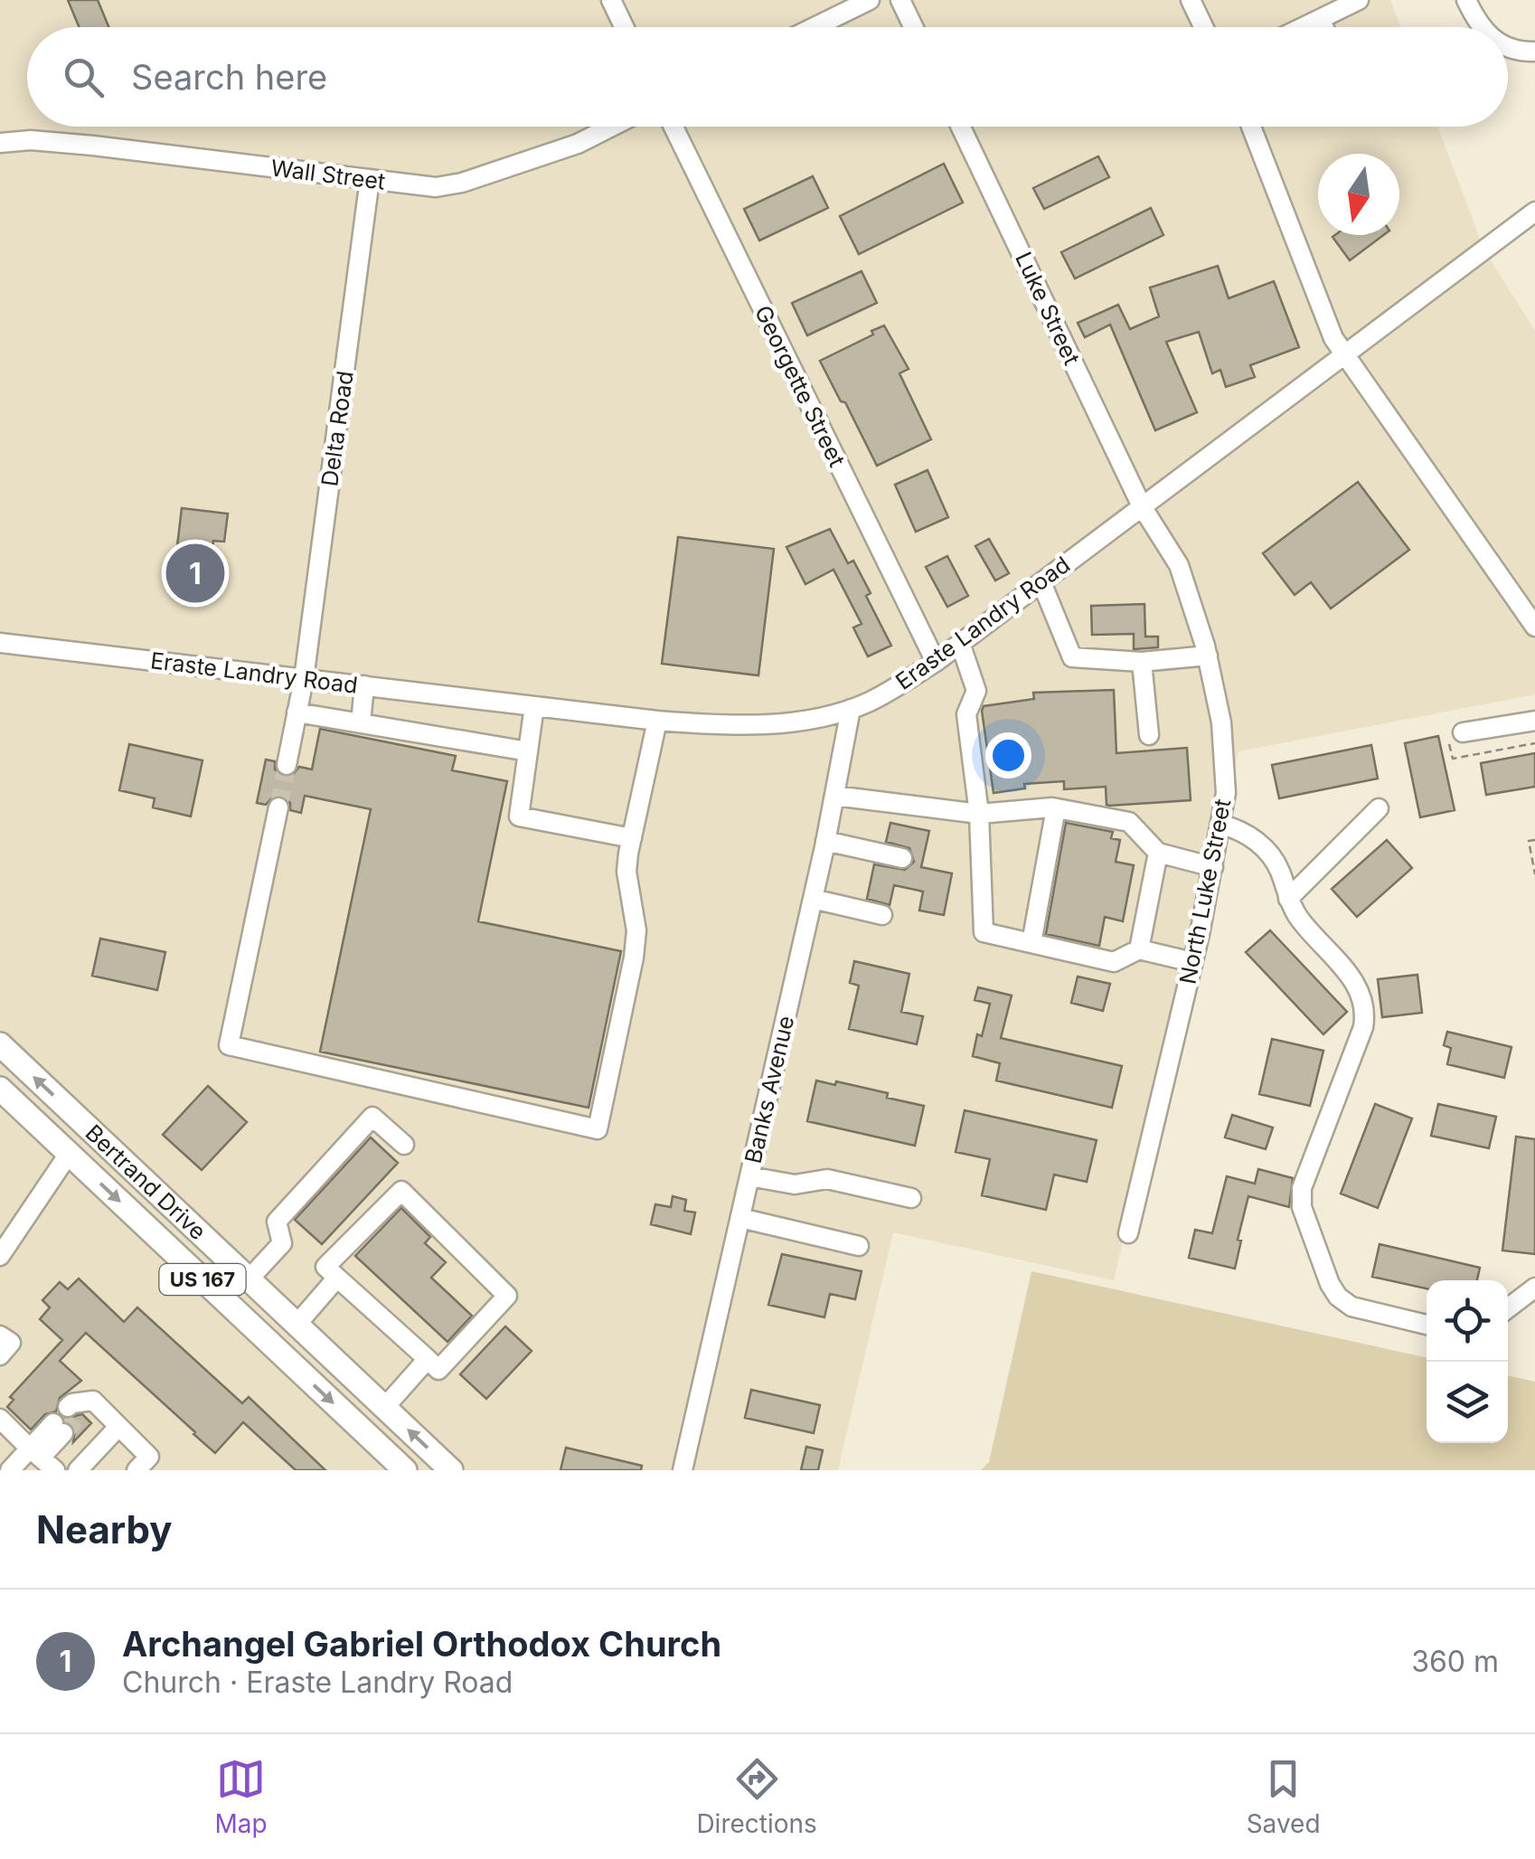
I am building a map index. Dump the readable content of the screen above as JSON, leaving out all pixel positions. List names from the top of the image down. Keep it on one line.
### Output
{"streets":{"main road":["Bertrand Drive","US 167"],"street":["Wall Street","Luke Street","Georgette Street","Delta Road","Eraste Landry Road","North Luke Street","Banks Avenue"]},"crossings":[["Wall Street","Delta Road"],["Luke Street","Eraste Landry Road"],["Luke Street","North Luke Street"],["Georgette Street","Eraste Landry Road"],["Delta Road","Eraste Landry Road"],["Eraste Landry Road","North Luke Street"],["Eraste Landry Road","Banks Avenue"]],"north":"bottom","page":{"search":"Search here","pins":"1","heading":"Nearby","list":[{"mark":"1","name":"Archangel Gabriel Orthodox Church","note":"Church · Eraste Landry Road","value":"360 m"}],"nav":["Map","Directions","Saved"]}}
